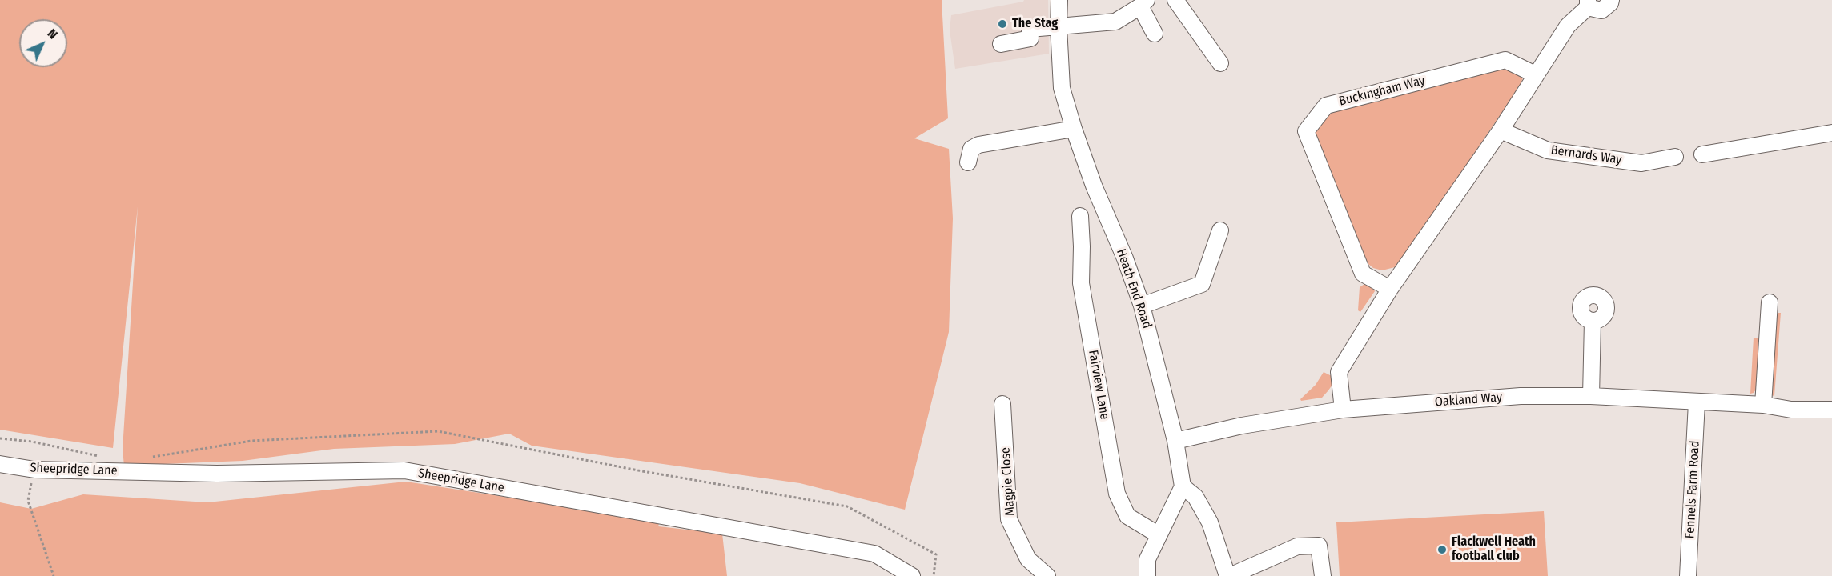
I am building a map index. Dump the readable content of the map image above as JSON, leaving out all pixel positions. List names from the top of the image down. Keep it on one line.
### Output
{"streets":{"street":["Buckingham Way","Bernards Way","Heath End Road","Fairview Lane","Oakland Way","Sheepridge Lane","Magpie Close","Fennels Farm Road"]},"crossings":[["Heath End Road","Oakland Way"],["Oakland Way","Fennels Farm Road"]],"places":["The Stag","Flackwell Heath football club"],"north":"top right"}
